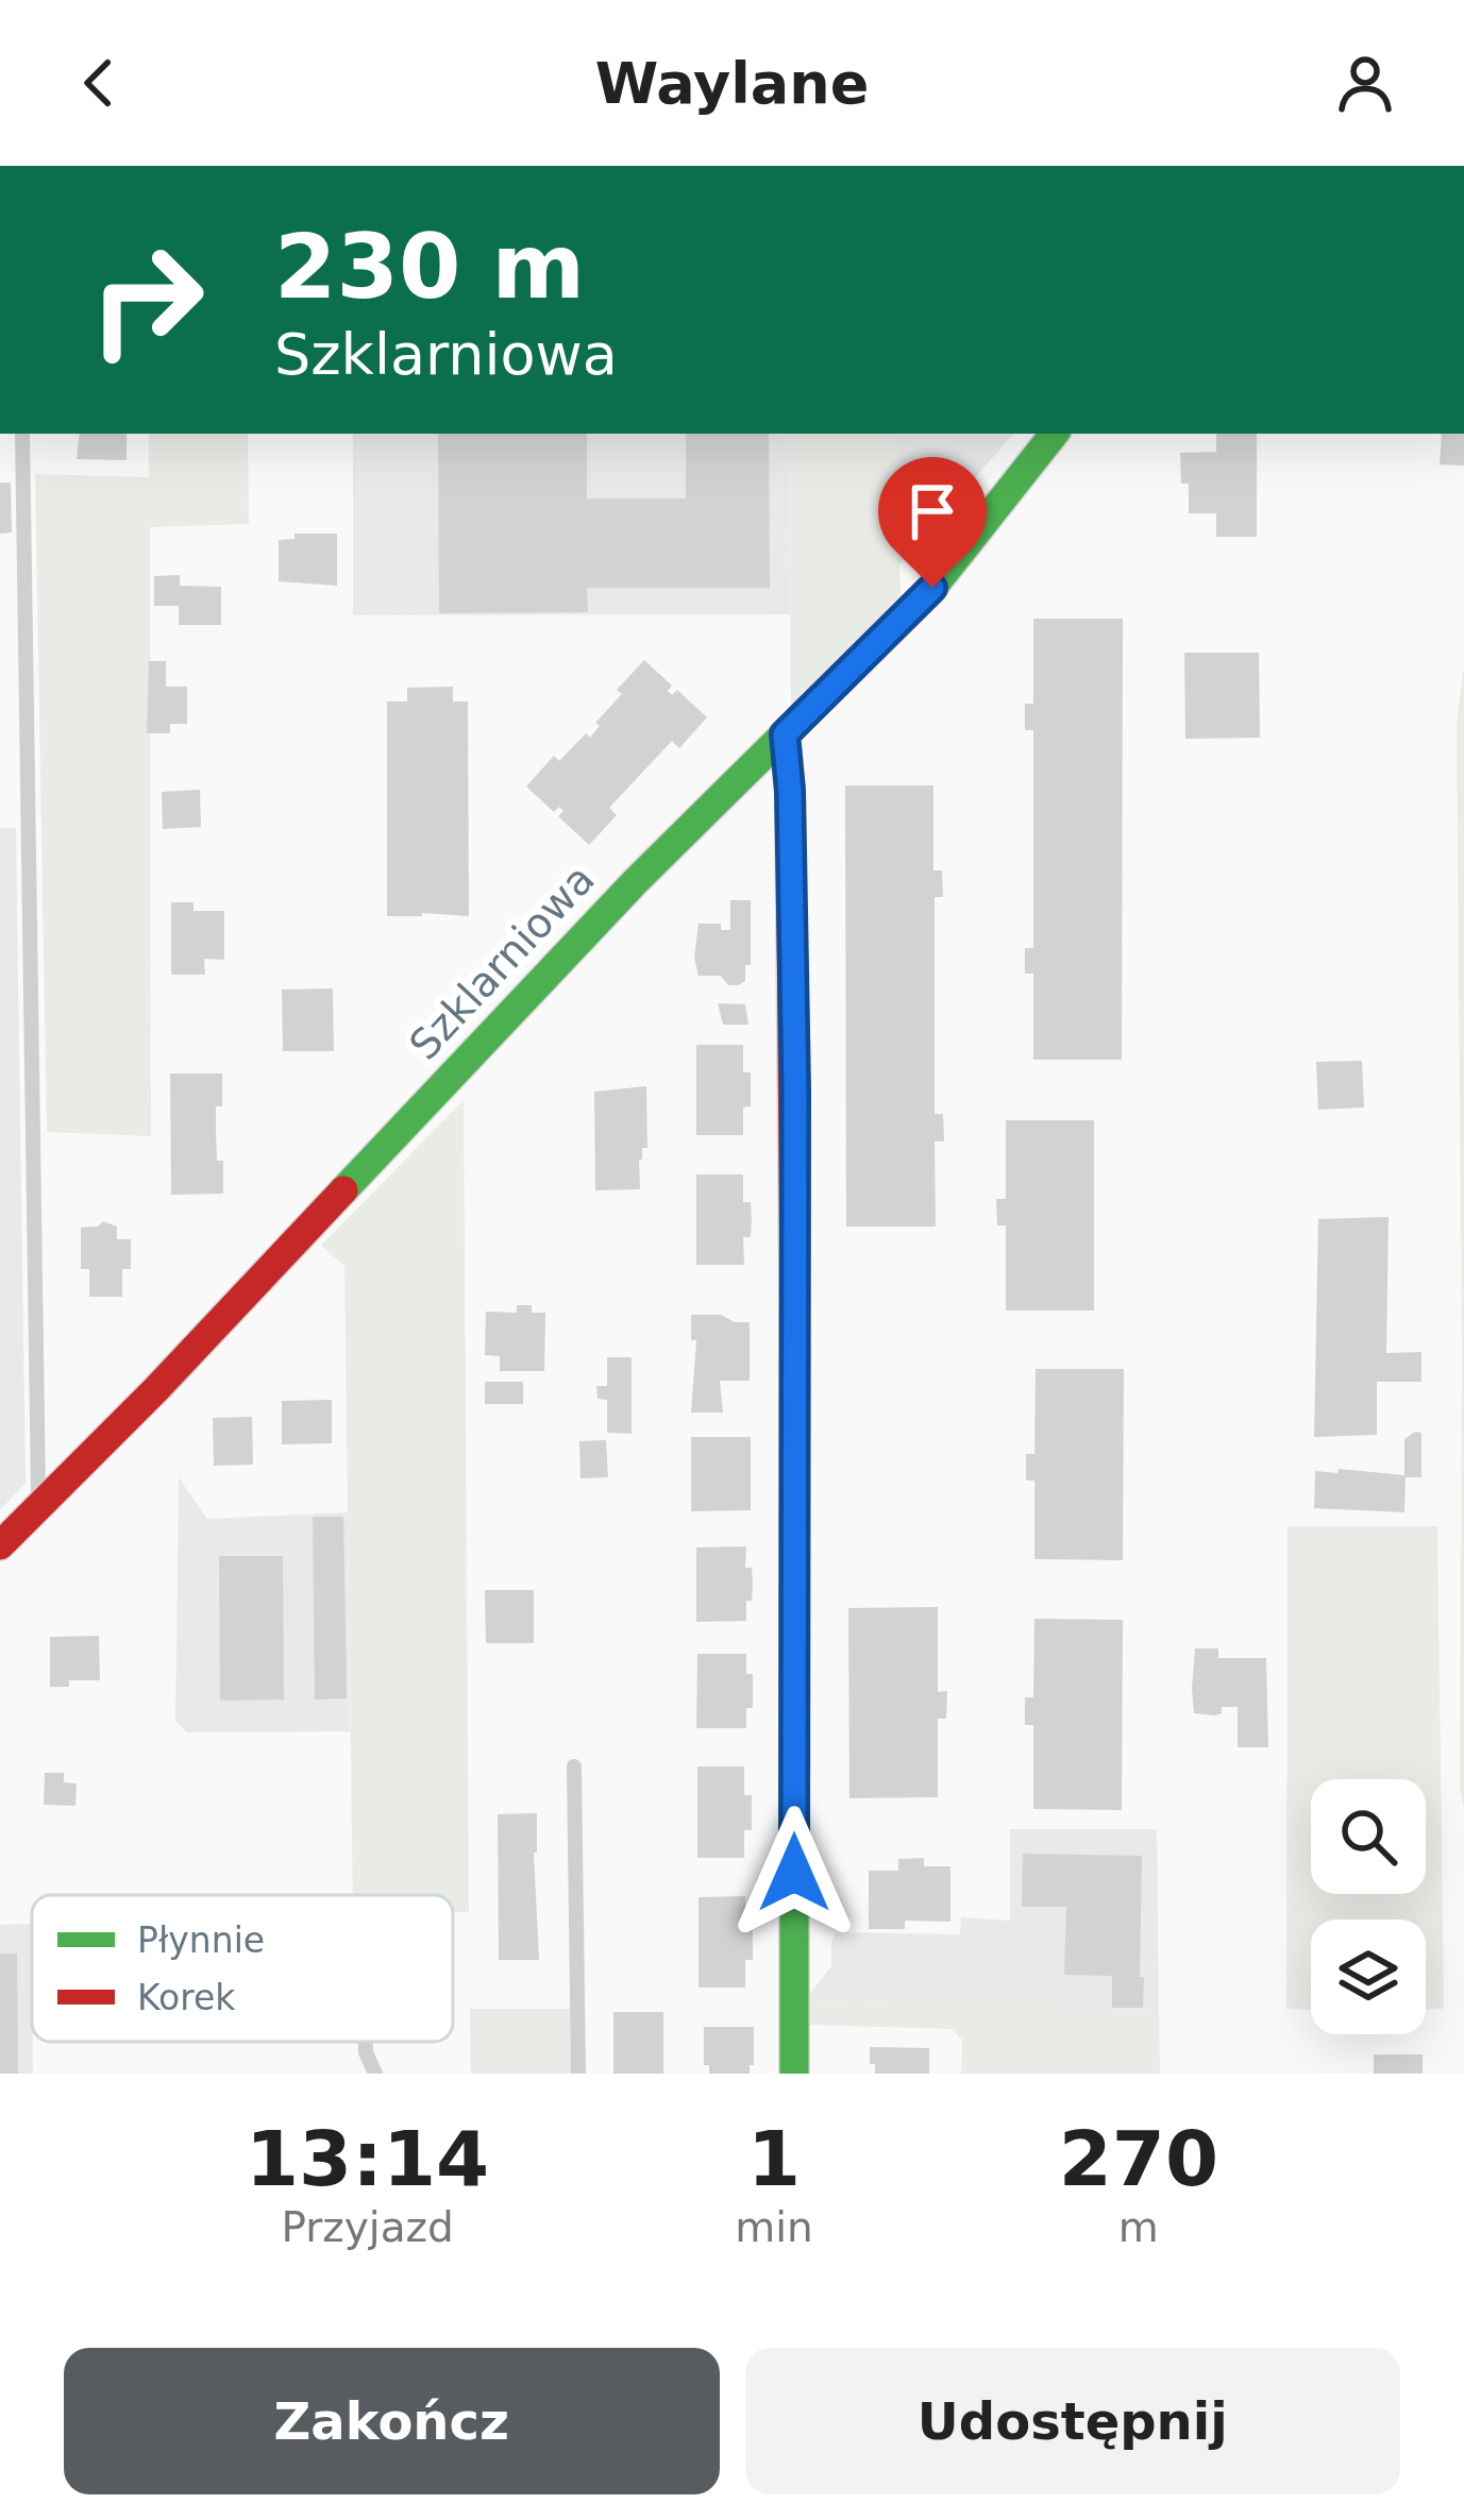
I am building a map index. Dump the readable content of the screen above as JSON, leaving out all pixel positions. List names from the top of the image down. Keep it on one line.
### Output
{"streets":{"street":["Szklarniowa"]},"legend":["Płynnie","Korek"],"page":{"header":"Waylane","turn":["230 m","Szklarniowa"],"eta":["13:14","Przyjazd","1","min","270","m"],"buttons":["Zakończ","Udostępnij"]}}
